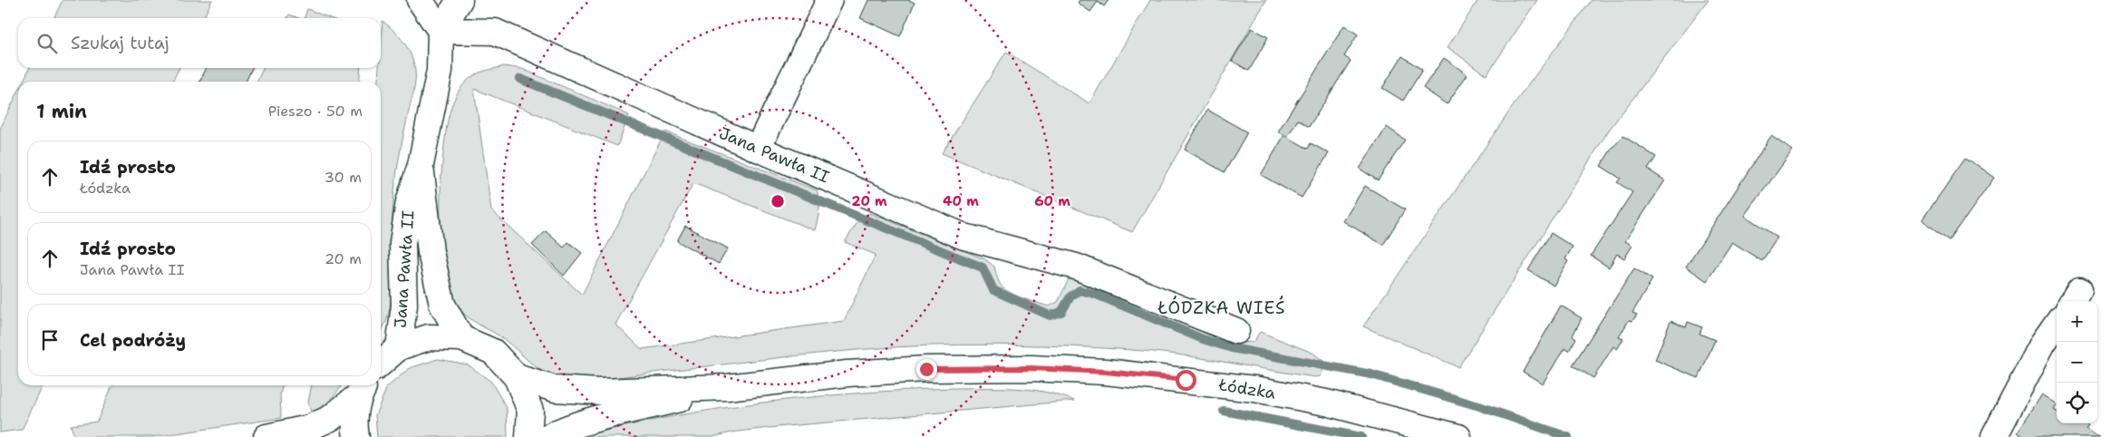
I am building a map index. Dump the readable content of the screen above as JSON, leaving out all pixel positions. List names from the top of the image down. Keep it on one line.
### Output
{"streets":{"main road":["Jana Pawła II","Łódzka"]},"districts":["ŁÓDZKA WIEŚ"],"page":{"search":"Szukaj tutaj","heading":["1 min","Pieszo · 50 m"],"list":[["Idź prosto","Łódzka","30 m"],["Idź prosto","Jana Pawła II","20 m"],"Cel podróży"],"map_buttons":["+","−"]},"rings":["20 m","40 m","60 m"]}
